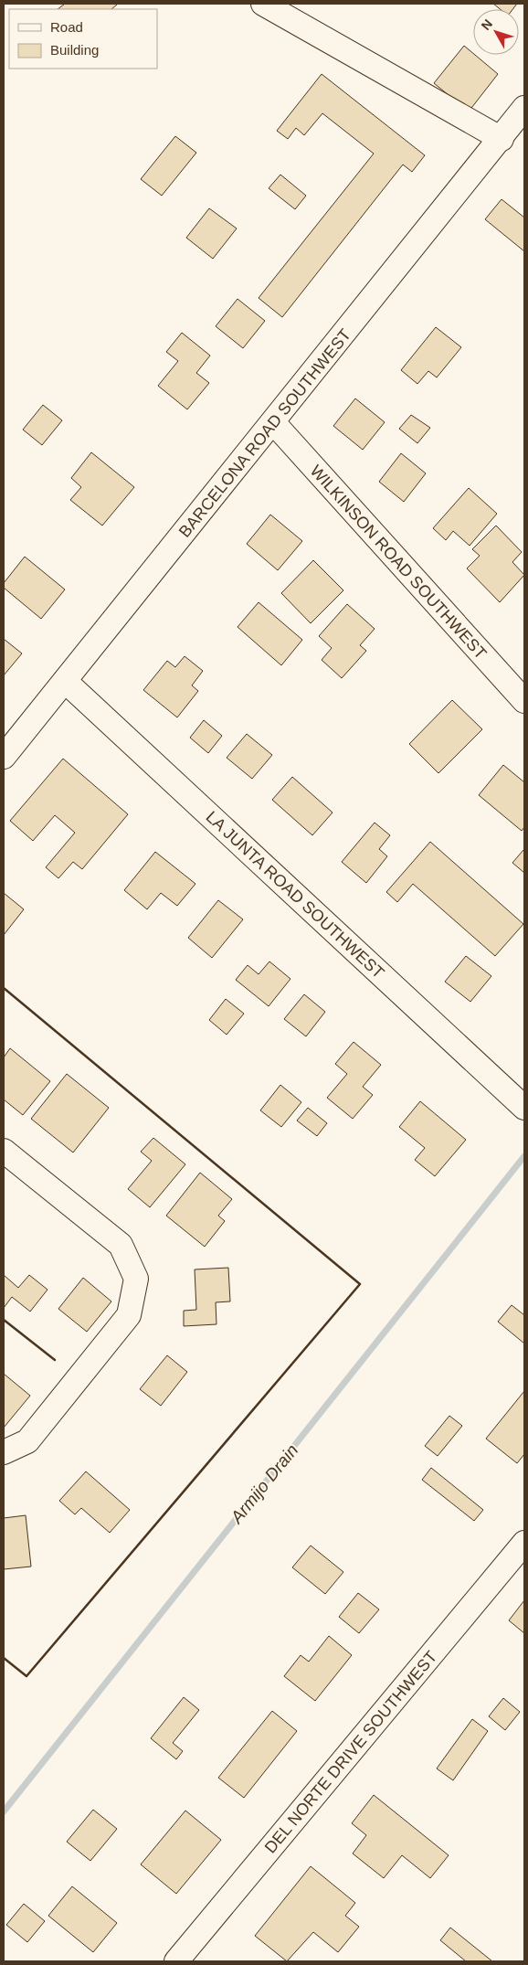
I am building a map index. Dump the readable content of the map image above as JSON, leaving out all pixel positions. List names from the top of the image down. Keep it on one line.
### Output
{"streets":{"street":["BARCELONA ROAD SOUTHWEST","WILKINSON ROAD SOUTHWEST","LA JUNTA ROAD SOUTHWEST","DEL NORTE DRIVE SOUTHWEST"]},"crossings":[["BARCELONA ROAD SOUTHWEST","WILKINSON ROAD SOUTHWEST"],["BARCELONA ROAD SOUTHWEST","LA JUNTA ROAD SOUTHWEST"]],"water":["Armijo Drain"],"legend":["Road","Building"],"north":"top left"}
